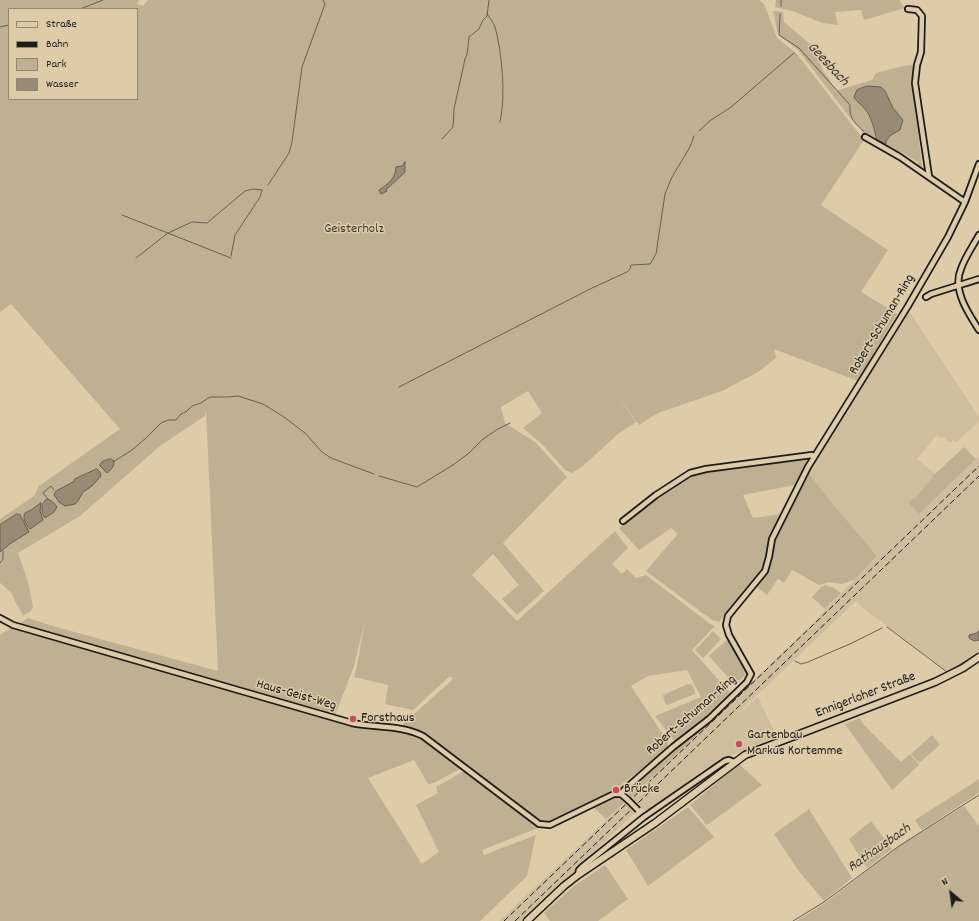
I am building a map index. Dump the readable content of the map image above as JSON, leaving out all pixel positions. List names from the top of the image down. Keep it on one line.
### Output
{"streets":{"main road":["Ennigerloher Straße"],"street":["Robert-Schuman-Ring","Haus-Geist-Weg"]},"crossings":[["Robert-Schuman-Ring","Haus-Geist-Weg"]],"water":["Geesbach","Rathausbach"],"parks":["Geisterholz"],"places":["Forsthaus","Gartenbau Markus Kortemme","Brücke"],"legend":["Straße","Bahn","Park","Wasser"],"north":"top left"}
